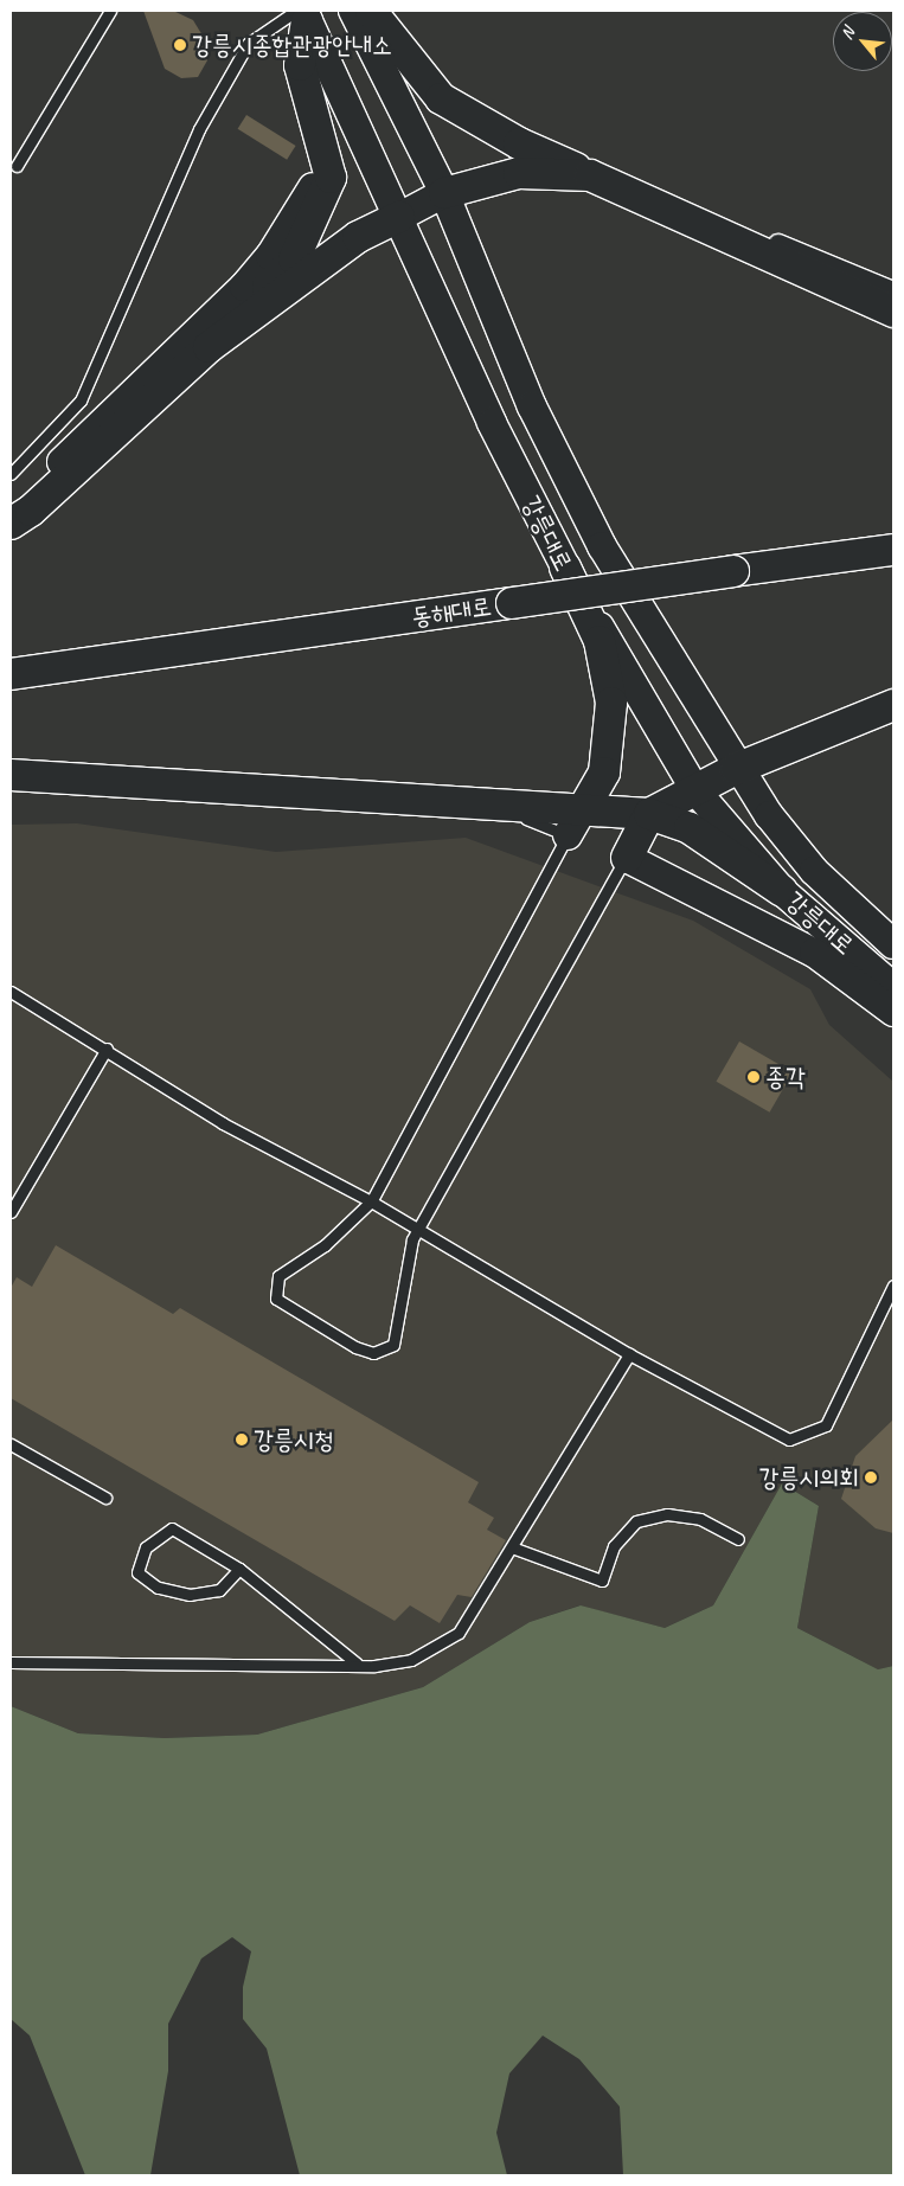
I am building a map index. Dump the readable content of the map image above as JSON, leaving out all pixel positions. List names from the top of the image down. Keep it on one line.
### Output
{"streets":{"main road":["동해대로"],"street":["강릉대로"]},"places":["강릉시종합관광안내소","종각","강릉시청","강릉시의회"],"north":"top left"}
